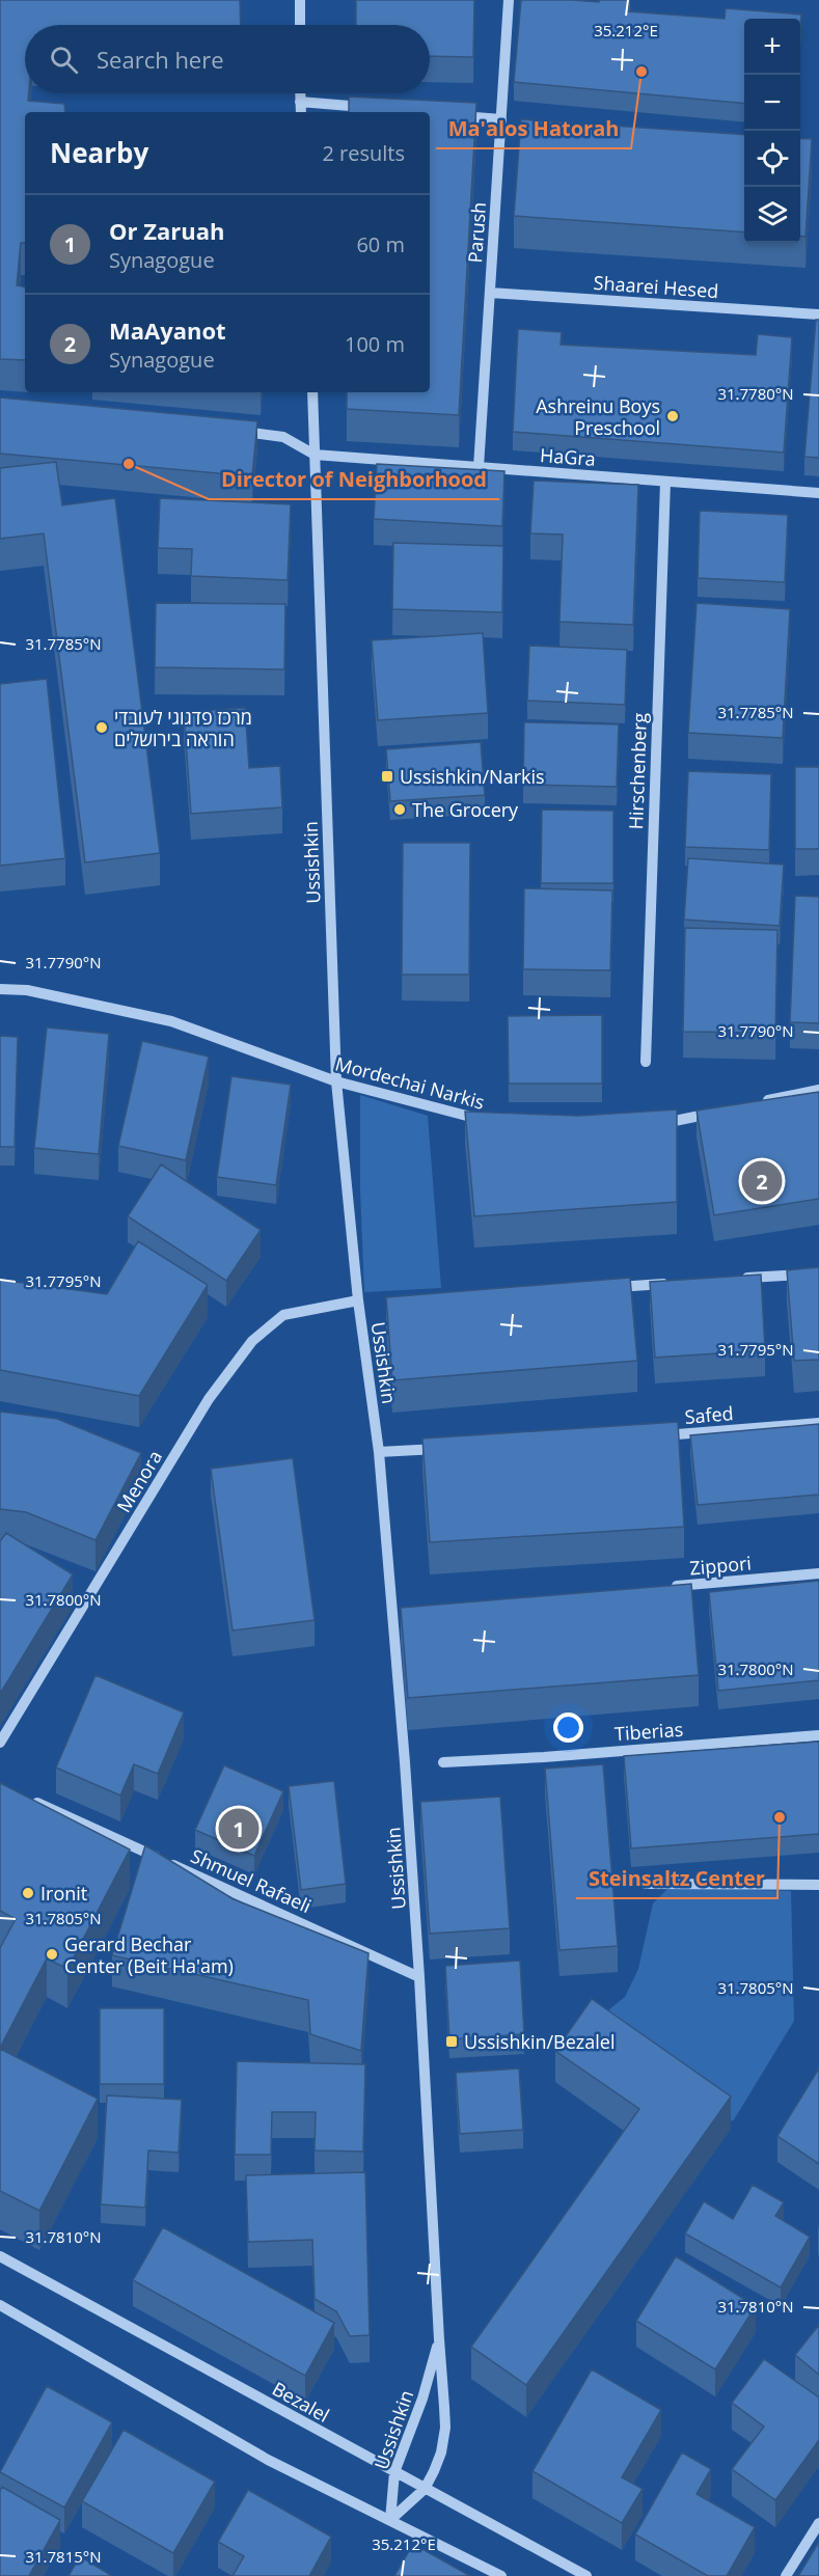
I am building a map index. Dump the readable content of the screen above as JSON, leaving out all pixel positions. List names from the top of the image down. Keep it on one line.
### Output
{"streets":{"street":["Parush","Shaarei Hesed","HaGra","Hirschenberg","Ussishkin","Mordechai Narkis","Safed","Menora","Zippori","Tiberias","Shmuel Rafaeli","Bezalel"]},"crossings":[["Parush","Shaarei Hesed"],["Parush","HaGra"],["HaGra","Hirschenberg"],["HaGra","Ussishkin"],["Ussishkin","Mordechai Narkis"],["Ussishkin","Menora"],["Ussishkin","Shmuel Rafaeli"],["Ussishkin","Bezalel"]],"places":{"other":["Ma'alos Hatorah","Ashreinu Boys Preschool","Director of Neighborhood","מרכז פדגוגי לעובדי הוראה בירושלים","The Grocery","Steinsaltz Center","Ironit","Gerard Bechar Center (Beit Ha'am)"],"transit":["Ussishkin/Narkis","Ussishkin/Bezalel"]},"page":{"map_buttons":["+","−"],"search":"Search here","heading":["Nearby","2 results"],"list":[{"mark":"1","name":"Or Zaruah","note":"Synagogue","value":"60 m"},{"mark":"2","name":"MaAyanot","note":"Synagogue","value":"100 m"}],"pins":["2","1"]},"coordinates":["35.212°E","31.7780°N","31.7785°N","31.7790°N","31.7795°N","31.7800°N","31.7805°N","31.7810°N","31.7815°N"]}
